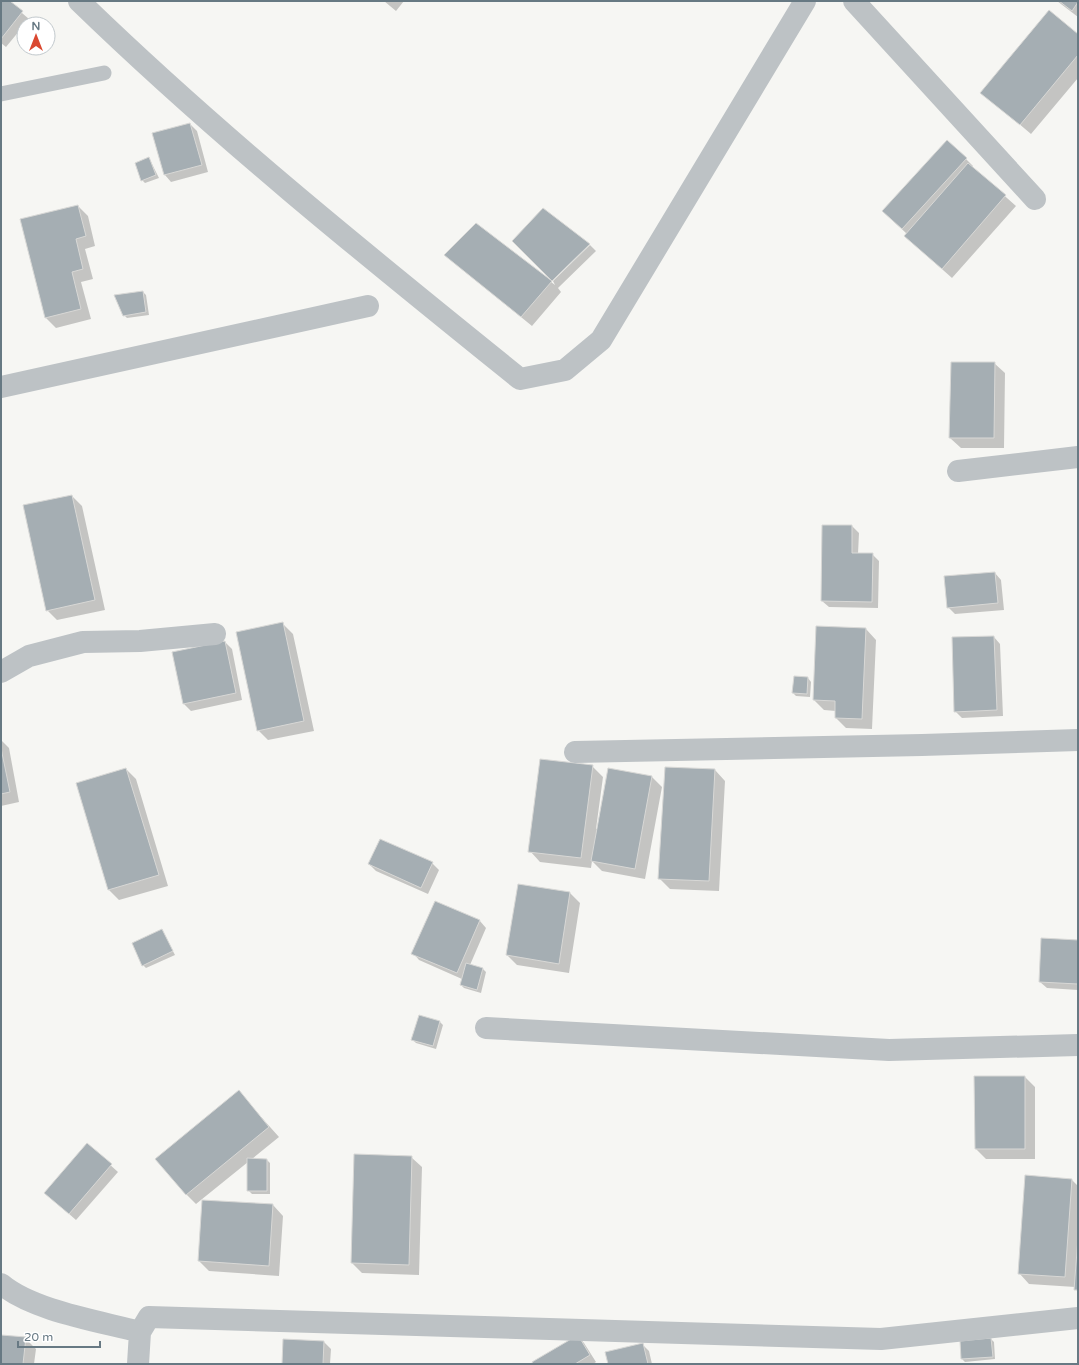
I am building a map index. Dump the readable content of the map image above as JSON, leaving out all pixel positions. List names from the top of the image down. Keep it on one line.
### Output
{"scale_bar":"20 m","north":"top"}
